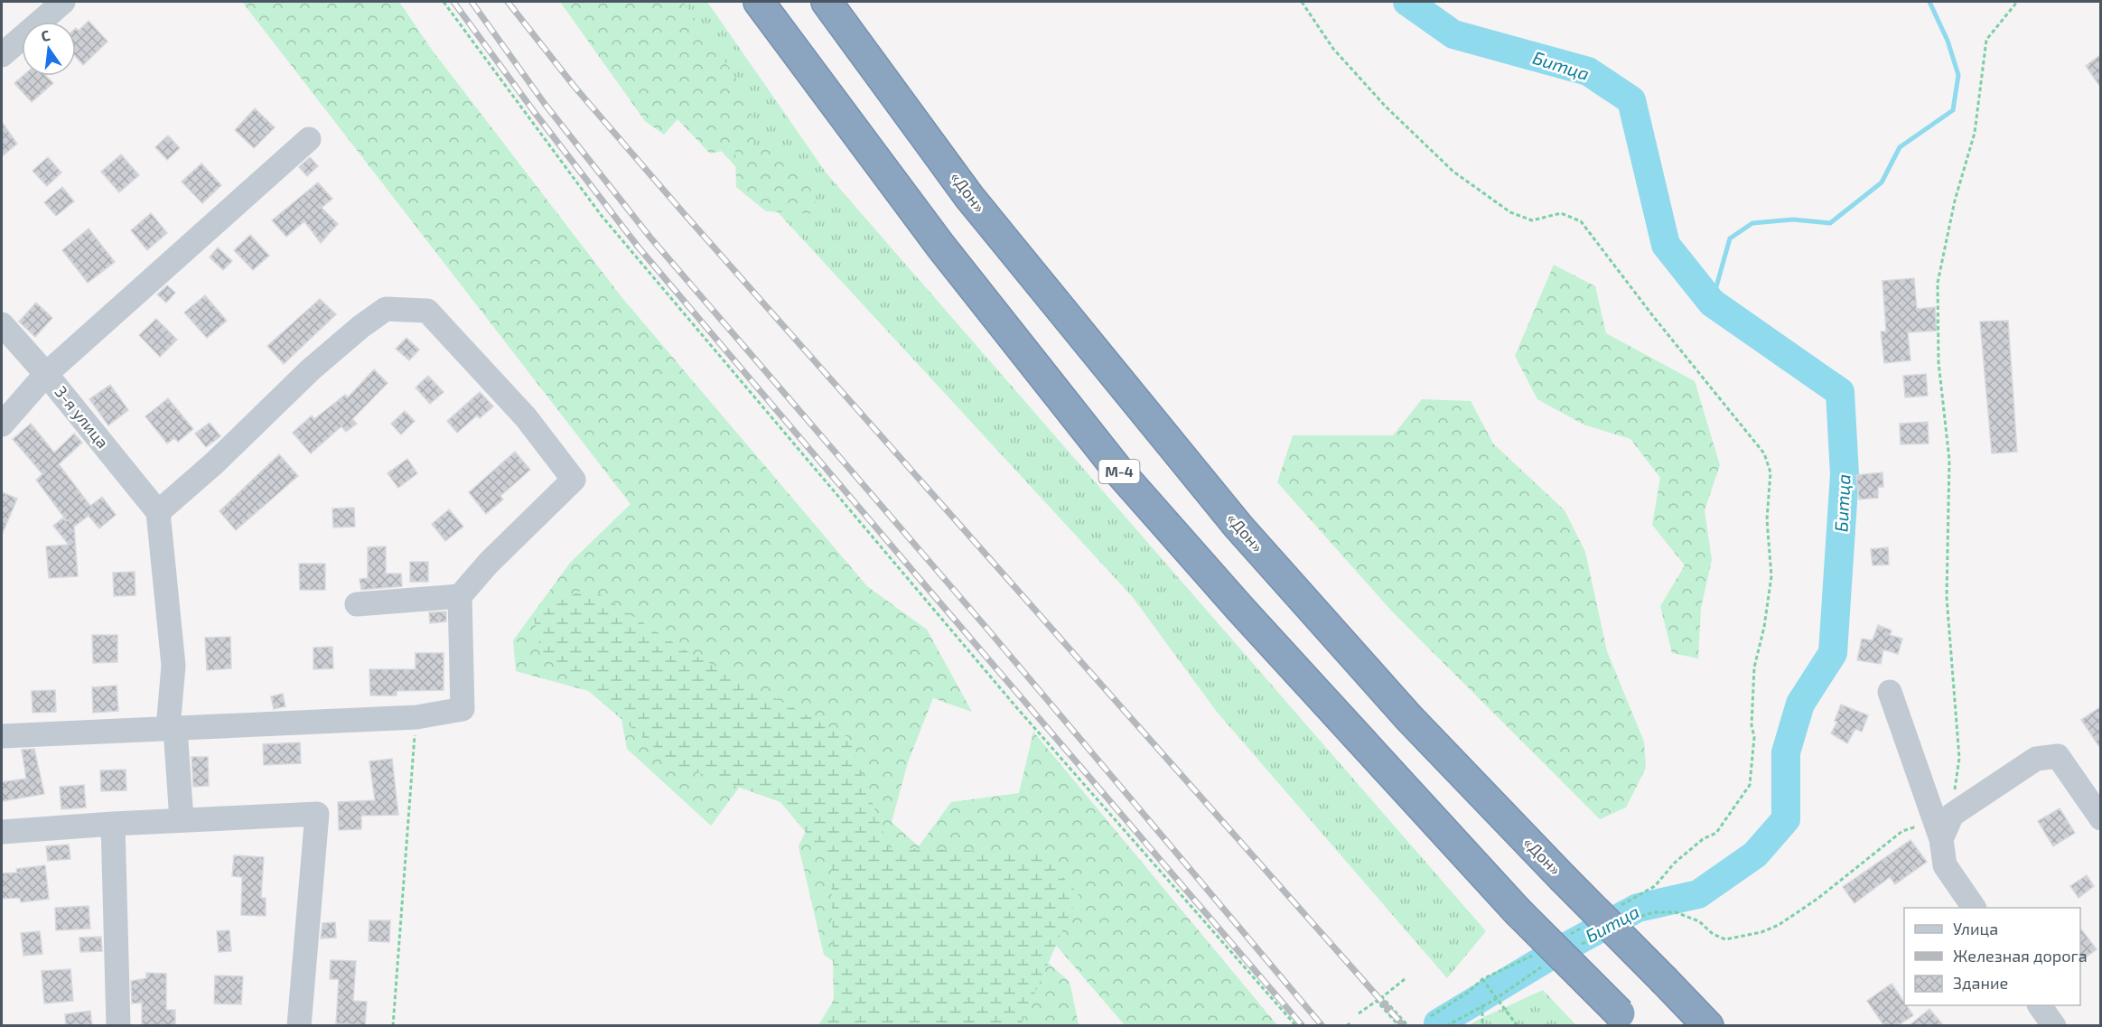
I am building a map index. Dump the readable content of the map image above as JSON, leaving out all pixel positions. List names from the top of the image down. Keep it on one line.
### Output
{"streets":{"highway":["«Дон»","М-4"],"street":["3-я улица"]},"water":["Битца"],"legend":["Улица","Железная дорога","Здание"],"north":"top"}
